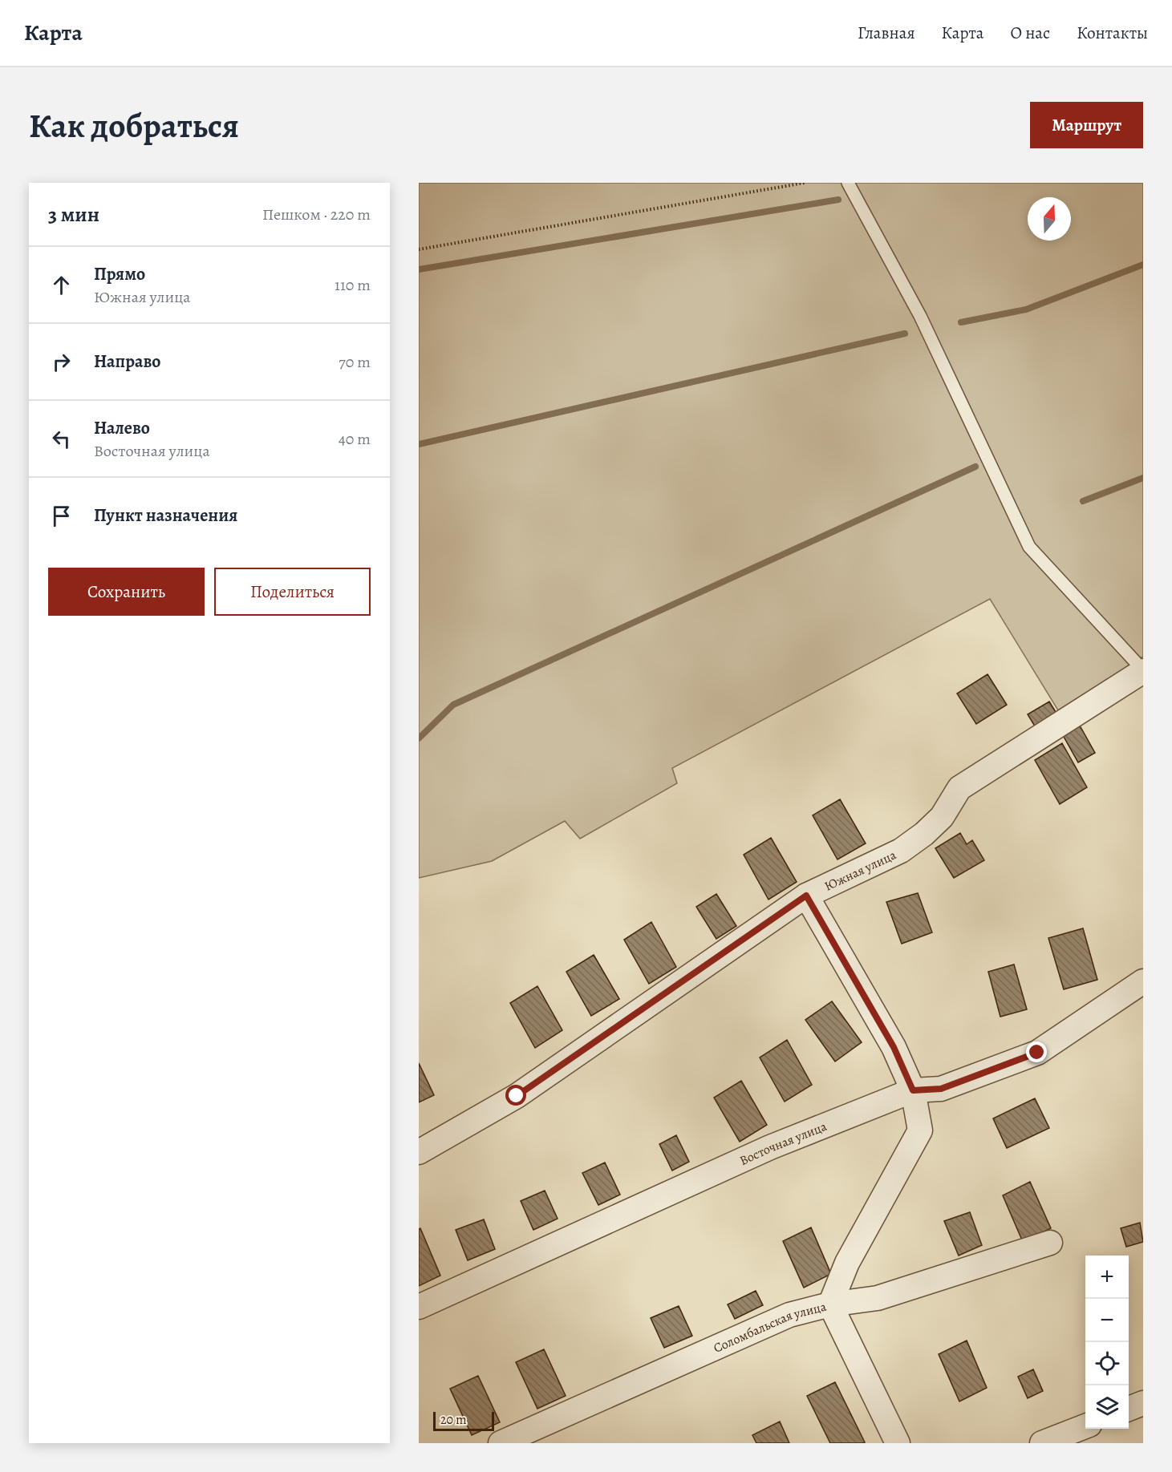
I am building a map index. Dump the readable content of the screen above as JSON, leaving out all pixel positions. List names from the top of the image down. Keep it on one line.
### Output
{"streets":{"street":["Южная улица","Восточная улица","Соломбальская улица"]},"scale_bar":"20 m","north":"top","page":{"header":"Карта","nav":["Главная","Карта","О нас","Контакты"],"buttons":["Маршрут",["Сохранить","Поделиться"]],"title":"Как добраться","heading":["3 мин","Пешком · 220 m"],"list":[["Прямо","Южная улица","110 m"],["Направо","70 m"],["Налево","Восточная улица","40 m"],"Пункт назначения"],"map_buttons":["+","−"],"scale":"20 m"}}
